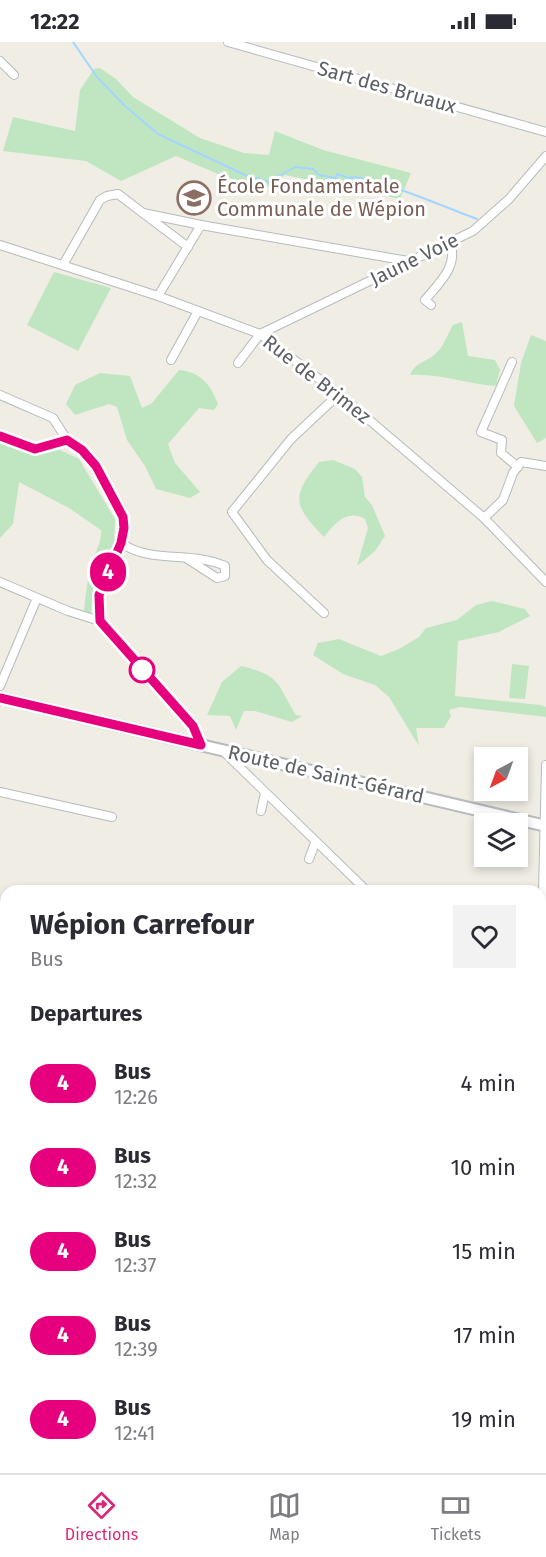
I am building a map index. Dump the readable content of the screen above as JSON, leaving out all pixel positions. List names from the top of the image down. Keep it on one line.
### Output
{"streets":{"main road":["Route de Saint-Gérard"],"street":["Sart des Bruaux","Jaune Voie","Rue de Brimez"]},"crossings":[["Jaune Voie","Rue de Brimez"]],"places":{"school or university":["École Fondamentale Communale de Wépion"]},"lines":["bus line 4"],"north":"bottom left","page":{"status":"12:22","on_map":"4","heading":[["Wépion Carrefour","Bus"],"Departures"],"list":[{"mark":"4","name":"Bus","note":"12:26","value":"4 min"},{"mark":"4","name":"Bus","note":"12:32","value":"10 min"},{"mark":"4","name":"Bus","note":"12:37","value":"15 min"},{"mark":"4","name":"Bus","note":"12:39","value":"17 min"},{"mark":"4","name":"Bus","note":"12:41","value":"19 min"}],"tabs":["Directions","Map","Tickets"]}}
